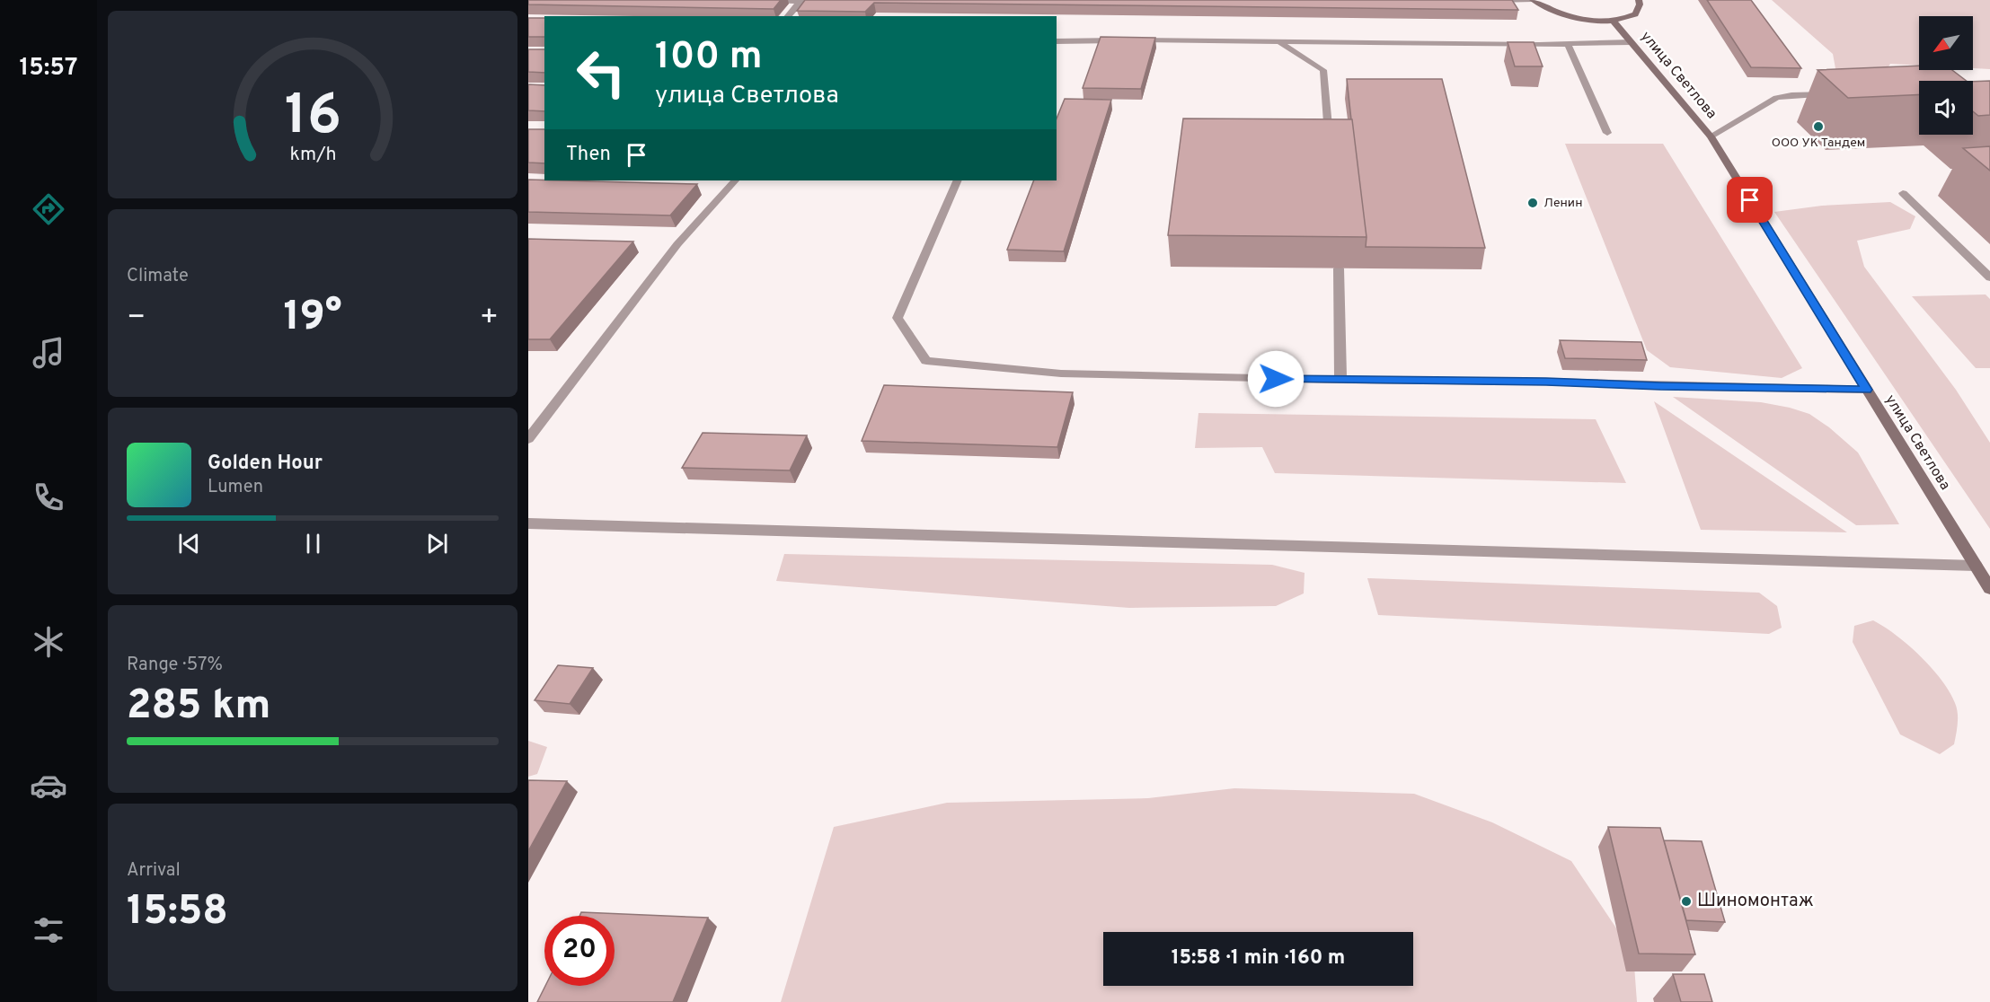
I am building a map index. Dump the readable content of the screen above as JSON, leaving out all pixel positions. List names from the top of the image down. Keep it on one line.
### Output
{"streets":{"street":["улица Светлова"]},"places":["ООО УК Тандем","Ленин","Шиномонтаж"],"north":"bottom left","page":{"tabs":"15:57","turn":["100 m","улица Светлова"],"then":"Then","tile":["Climate",["Range · 57%","285 km"],["Arrival","15:58"]],"heat":["−","19°","+"],"song":["Golden Hour","Lumen"],"limit":"20","trip":"15:58 · 1 min · 160 m","gauge":["16","km/h"]}}
